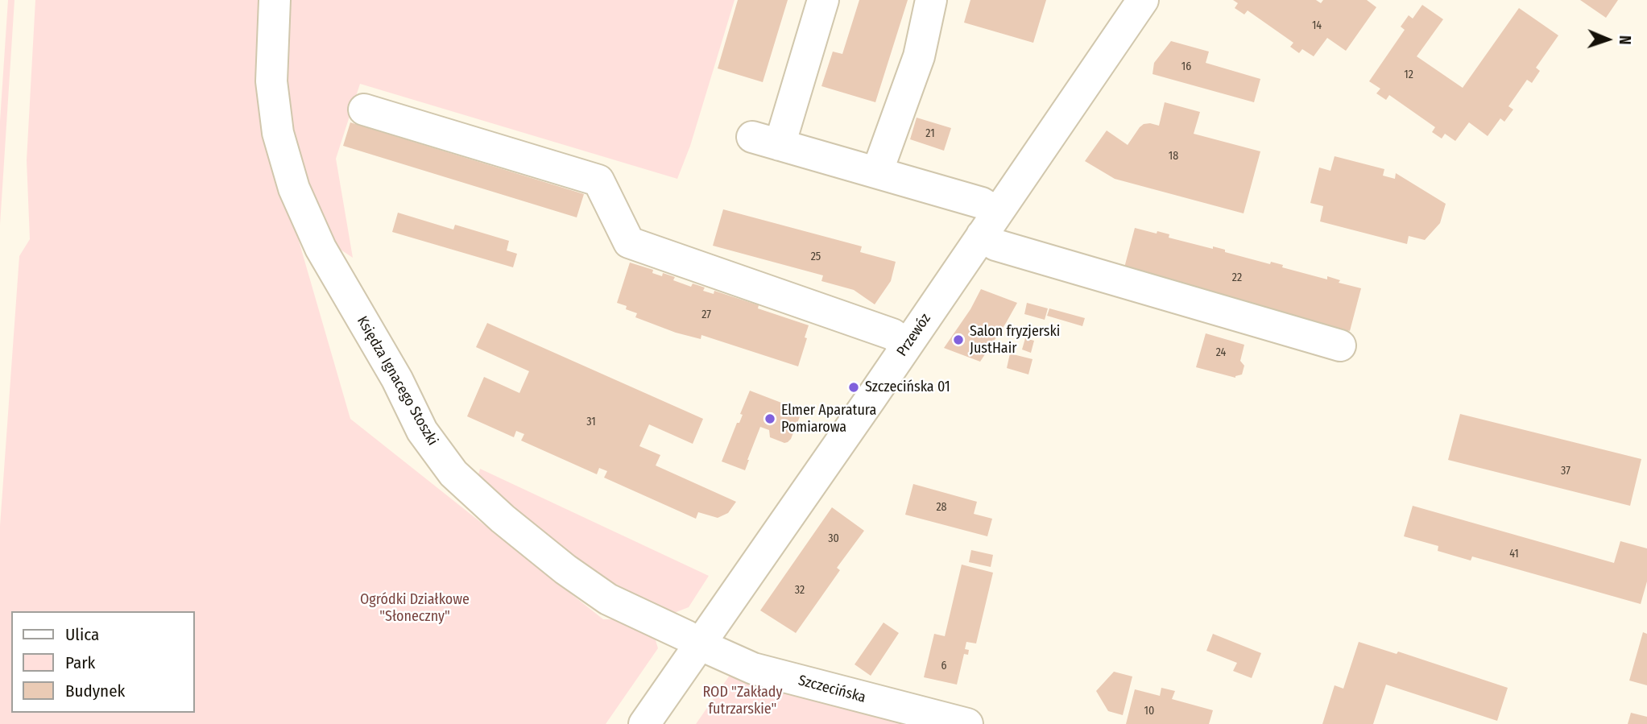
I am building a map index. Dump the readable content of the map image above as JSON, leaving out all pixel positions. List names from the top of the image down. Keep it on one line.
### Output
{"streets":{"street":["Przewóz","Księdza Ignacego Stoszki","Szczecińska"]},"crossings":[["Przewóz","Księdza Ignacego Stoszki"],["Przewóz","Szczecińska"],["Księdza Ignacego Stoszki","Szczecińska"]],"parks":["Ogródki Działkowe \"Słoneczny\"","ROD \"Zakłady futrzarskie\""],"places":["Salon fryzjerski JustHair","Szczecińska 01","Elmer Aparatura Pomiarowa"],"house_numbers":["14","16","12","21","18","25","22","27","24","31","37","28","30","41","32","6","10"],"legend":["Ulica","Park","Budynek"],"north":"right"}
